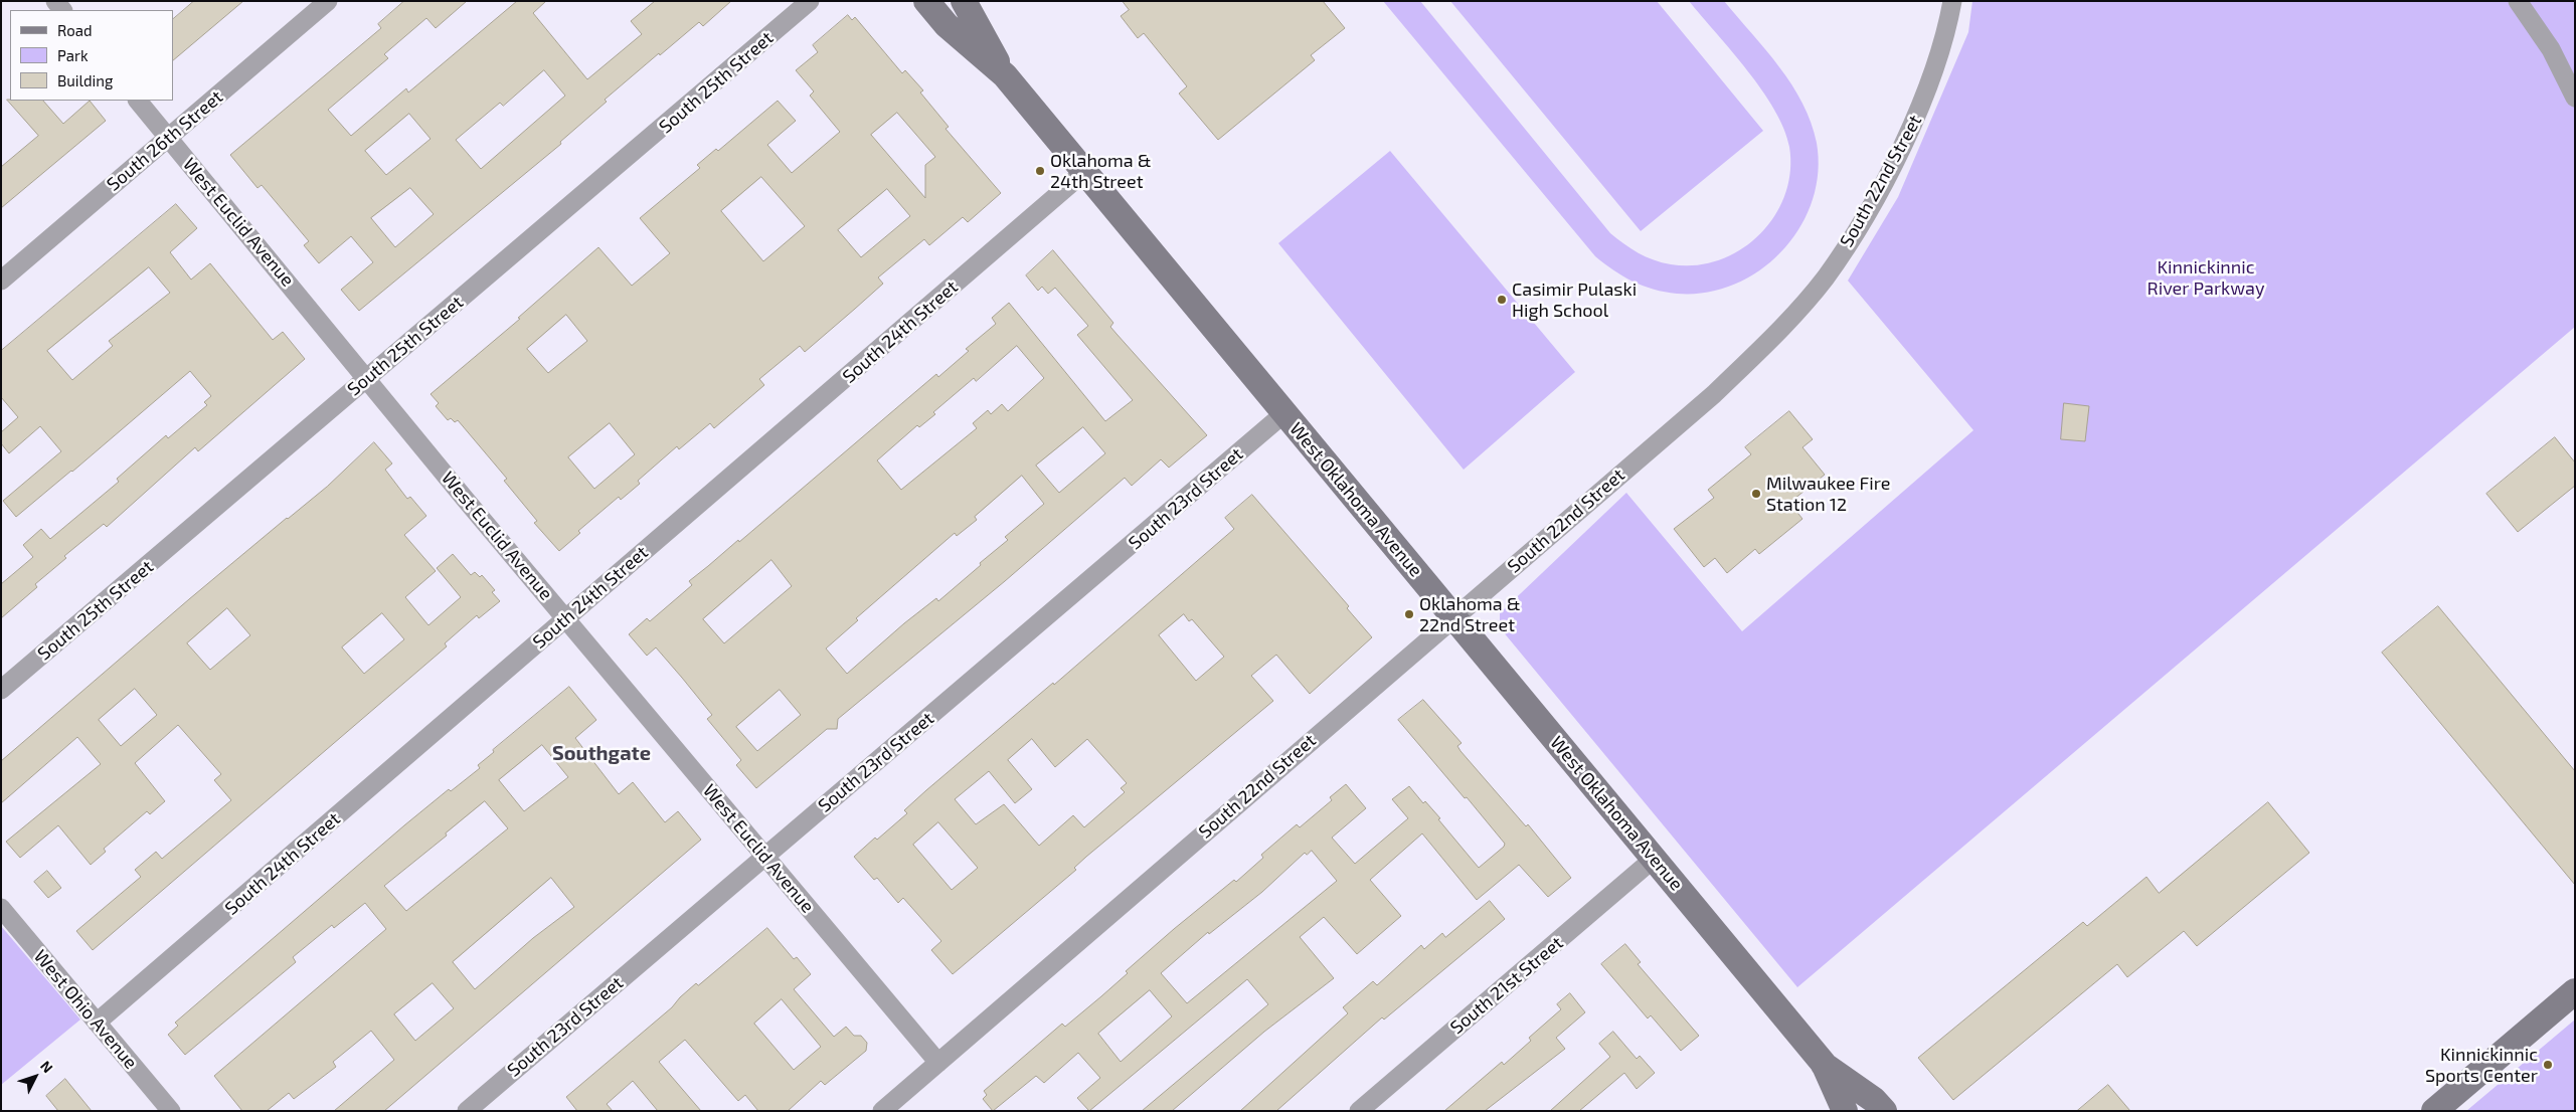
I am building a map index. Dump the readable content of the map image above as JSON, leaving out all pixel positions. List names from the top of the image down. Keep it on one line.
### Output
{"streets":{"main road":["West Oklahoma Avenue"],"street":["South 25th Street","South 26th Street","South 22nd Street","West Euclid Avenue","South 24th Street","South 23rd Street","South 21st Street","West Ohio Avenue"]},"crossings":[["South 25th Street","West Euclid Avenue"],["South 26th Street","West Euclid Avenue"],["South 22nd Street","West Euclid Avenue"],["South 22nd Street","West Oklahoma Avenue"],["West Euclid Avenue","South 24th Street"],["West Euclid Avenue","South 23rd Street"],["South 24th Street","West Oklahoma Avenue"],["South 24th Street","West Ohio Avenue"],["South 23rd Street","West Oklahoma Avenue"],["West Oklahoma Avenue","South 21st Street"]],"districts":["Southgate"],"parks":["Kinnickinnic River Parkway"],"places":["Oklahoma & 24th Street","Casimir Pulaski High School","Milwaukee Fire Station 12","Oklahoma & 22nd Street","Kinnickinnic Sports Center"],"legend":["Road","Park","Building"],"north":"top right"}
